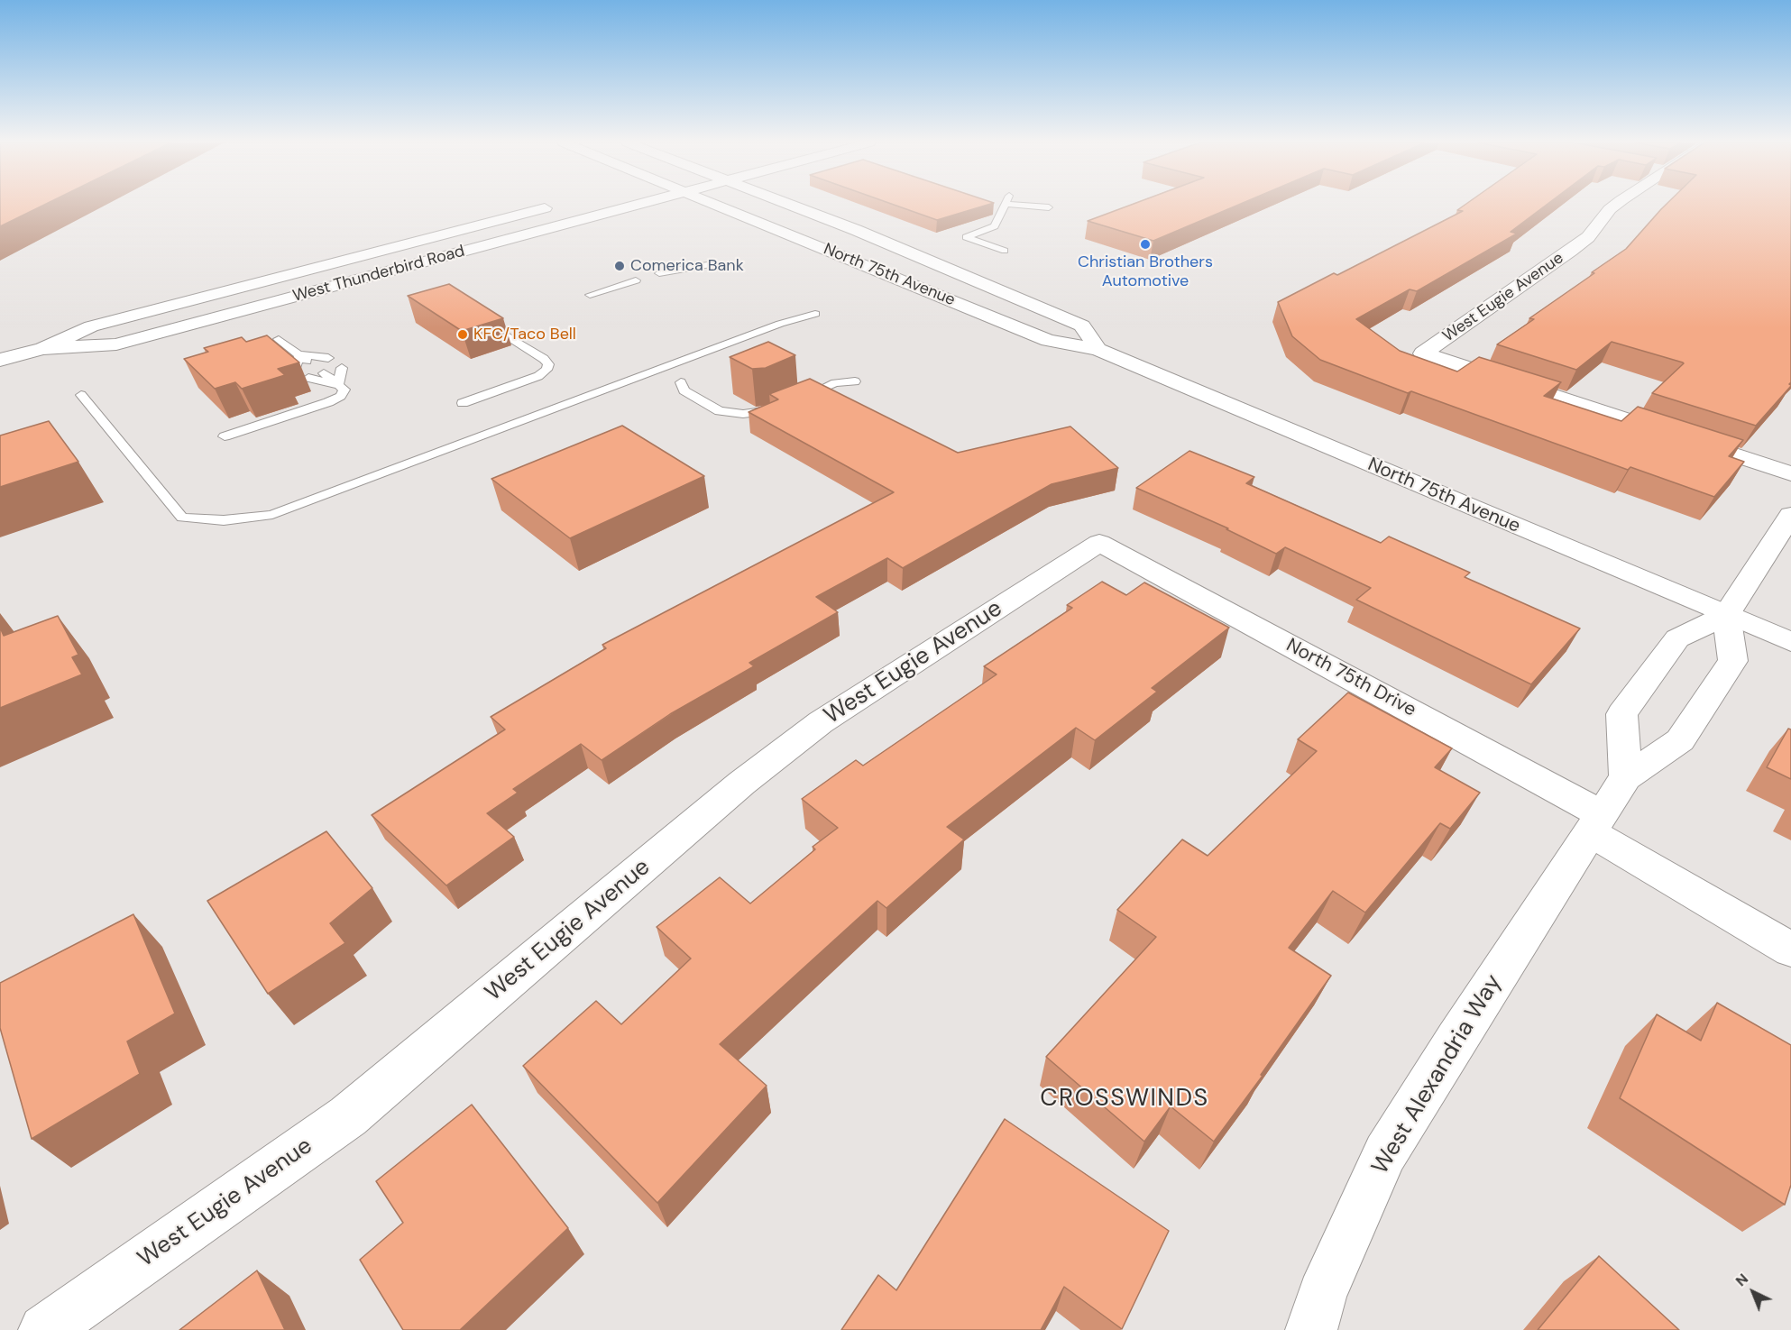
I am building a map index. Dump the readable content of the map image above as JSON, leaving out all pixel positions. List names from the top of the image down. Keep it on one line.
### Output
{"streets":{"main road":["West Thunderbird Road","North 75th Avenue","West Eugie Avenue","North 75th Drive","West Alexandria Way"]},"crossings":[["North 75th Avenue","West Alexandria Way"],["West Eugie Avenue","North 75th Drive"],["North 75th Drive","West Alexandria Way"]],"districts":["CROSSWINDS"],"places":["Christian Brothers Automotive","Comerica Bank","KFC/Taco Bell"],"north":"top left"}
